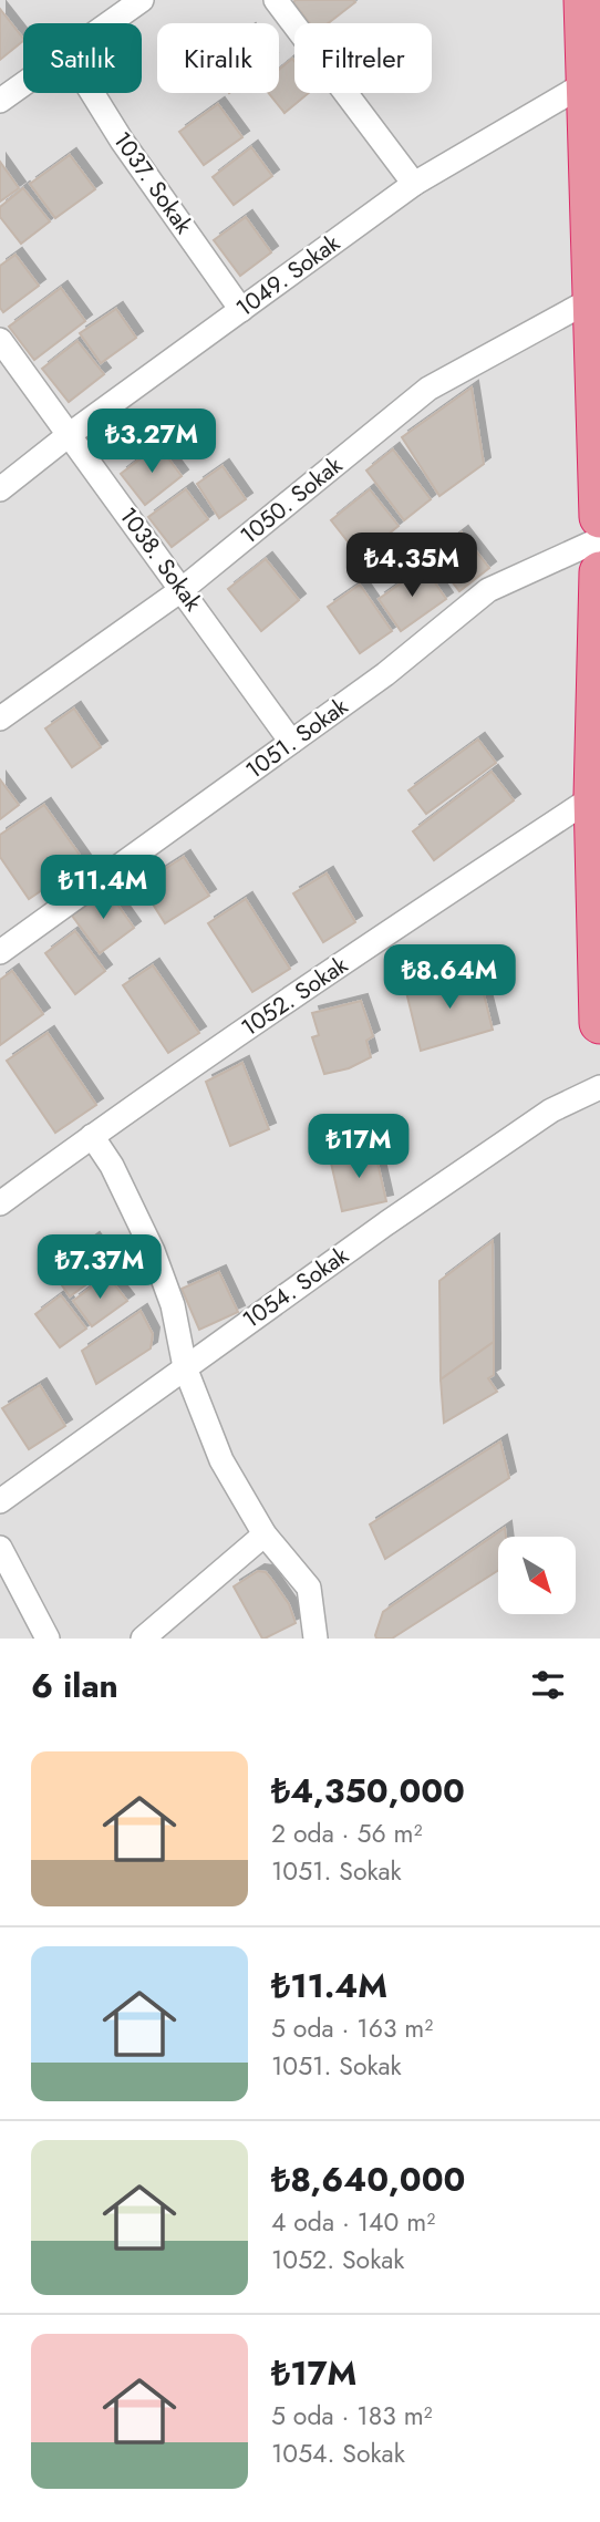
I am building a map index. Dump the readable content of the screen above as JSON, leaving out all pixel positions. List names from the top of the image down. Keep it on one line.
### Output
{"streets":{"street":["1037. Sokak","1049. Sokak","1050. Sokak","1038. Sokak","1051. Sokak","1052. Sokak","1054. Sokak"]},"crossings":[["1037. Sokak","1049. Sokak"],["1049. Sokak","1038. Sokak"],["1050. Sokak","1038. Sokak"],["1038. Sokak","1051. Sokak"]],"north":"bottom right","page":{"chip":["Satılık","Kiralık","Filtreler"],"price":["₺3.27M","₺4.35M","₺11.4M","₺8.64M","₺17M","₺7.37M"],"heading":"6 ilan","list":[{"name":"₺4,350,000","note":"2 oda · 56 m² · 1051. Sokak"},{"name":"₺11.4M","note":"5 oda · 163 m² · 1051. Sokak"},{"name":"₺8,640,000","note":"4 oda · 140 m² · 1052. Sokak"},{"name":"₺17M","note":"5 oda · 183 m² · 1054. Sokak"}]}}
